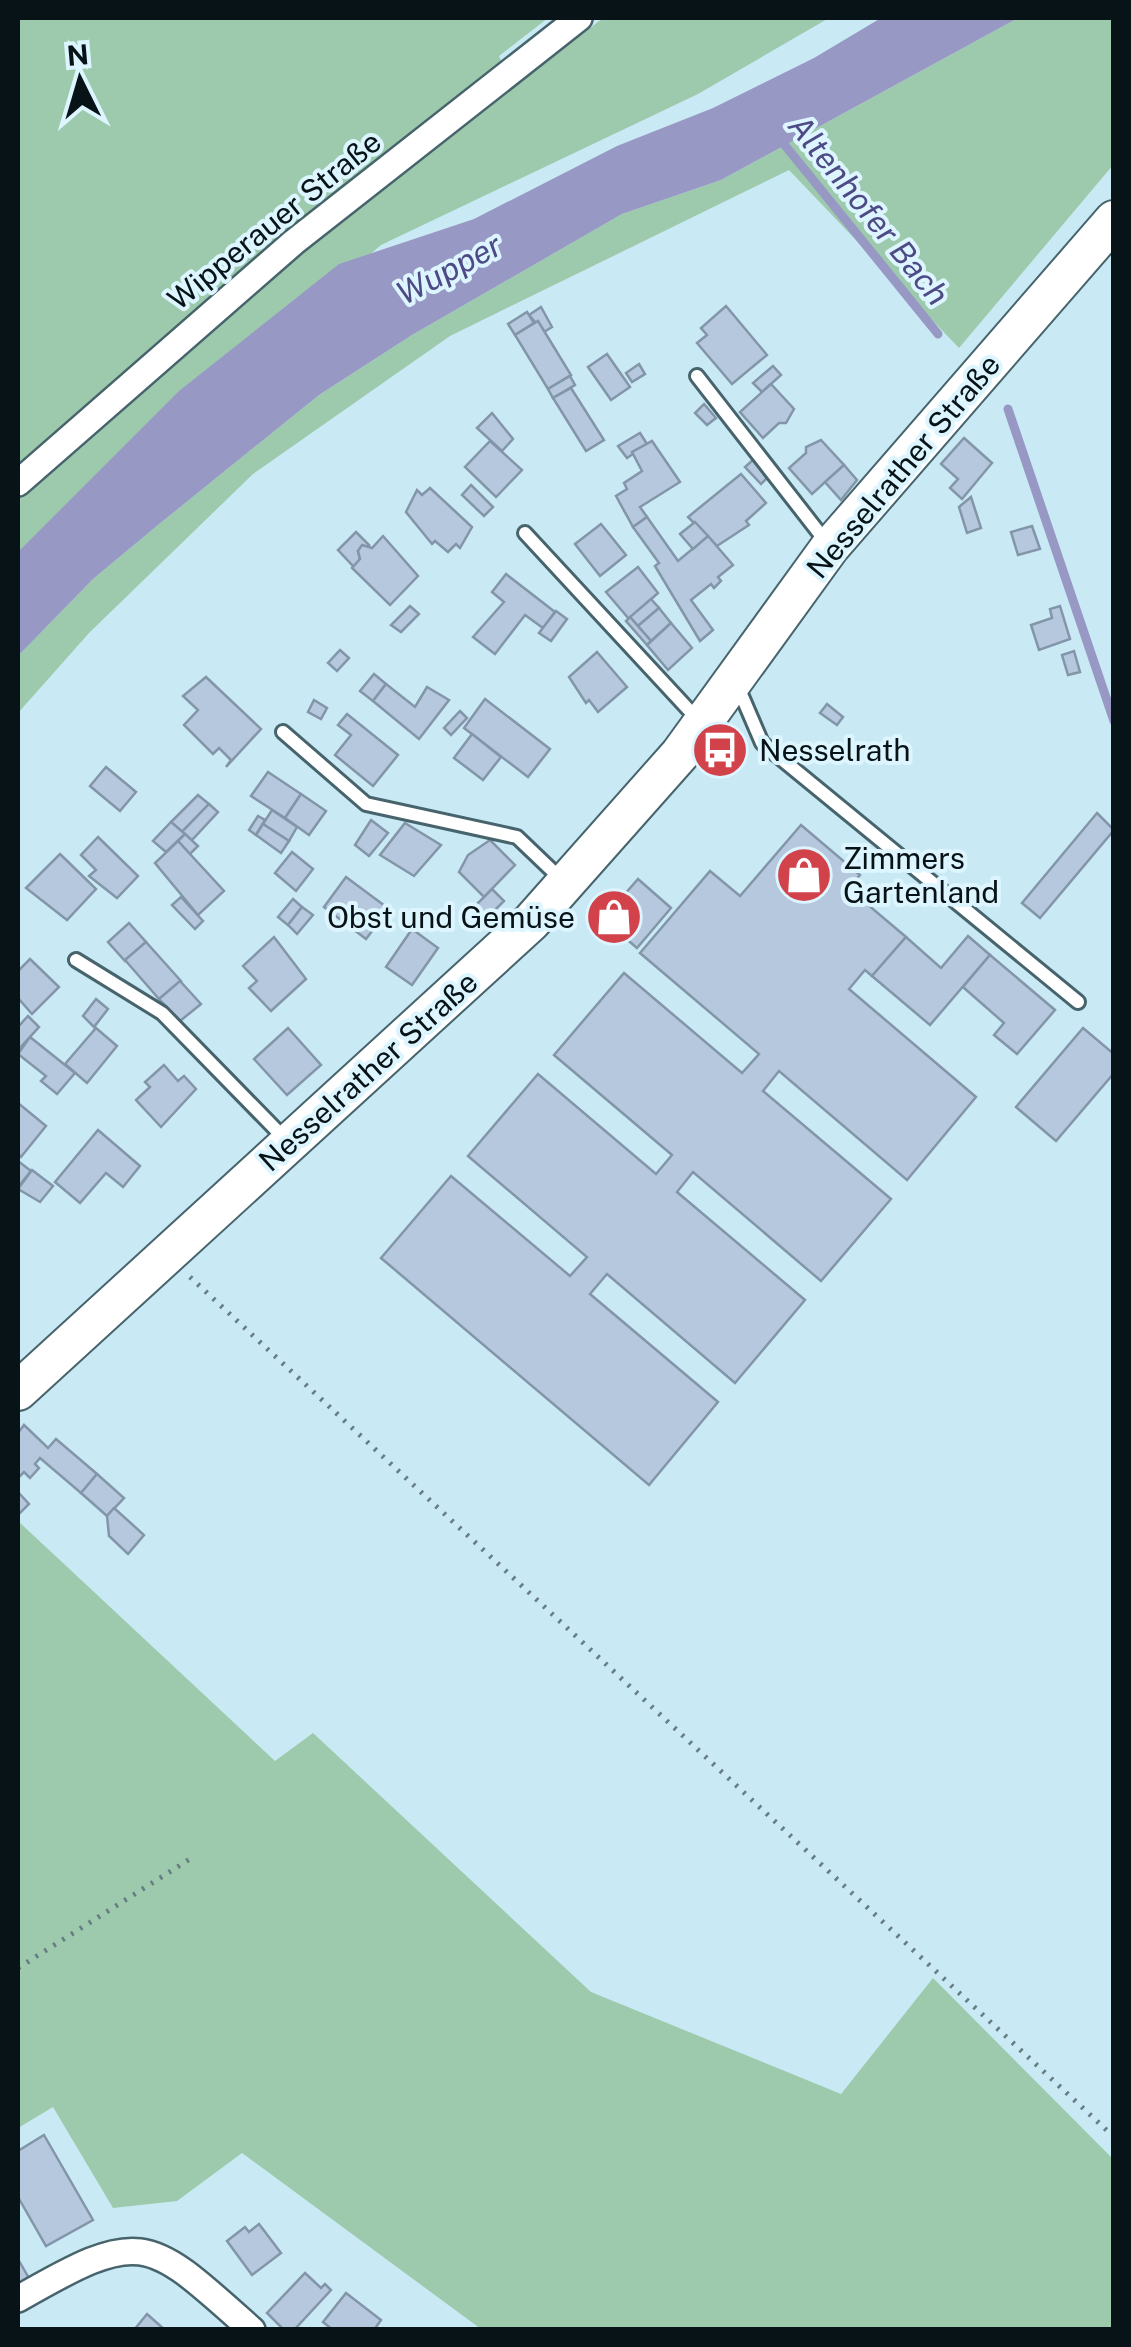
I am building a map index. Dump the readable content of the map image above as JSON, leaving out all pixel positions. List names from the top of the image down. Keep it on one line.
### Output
{"streets":{"main road":["Nesselrather Straße"],"street":["Wipperauer Straße"]},"water":["Altenhofer Bach","Wupper"],"places":{"bus stop":["Nesselrath"],"shop":["Zimmers Gartenland","Obst und Gemüse"]},"north":"top"}
